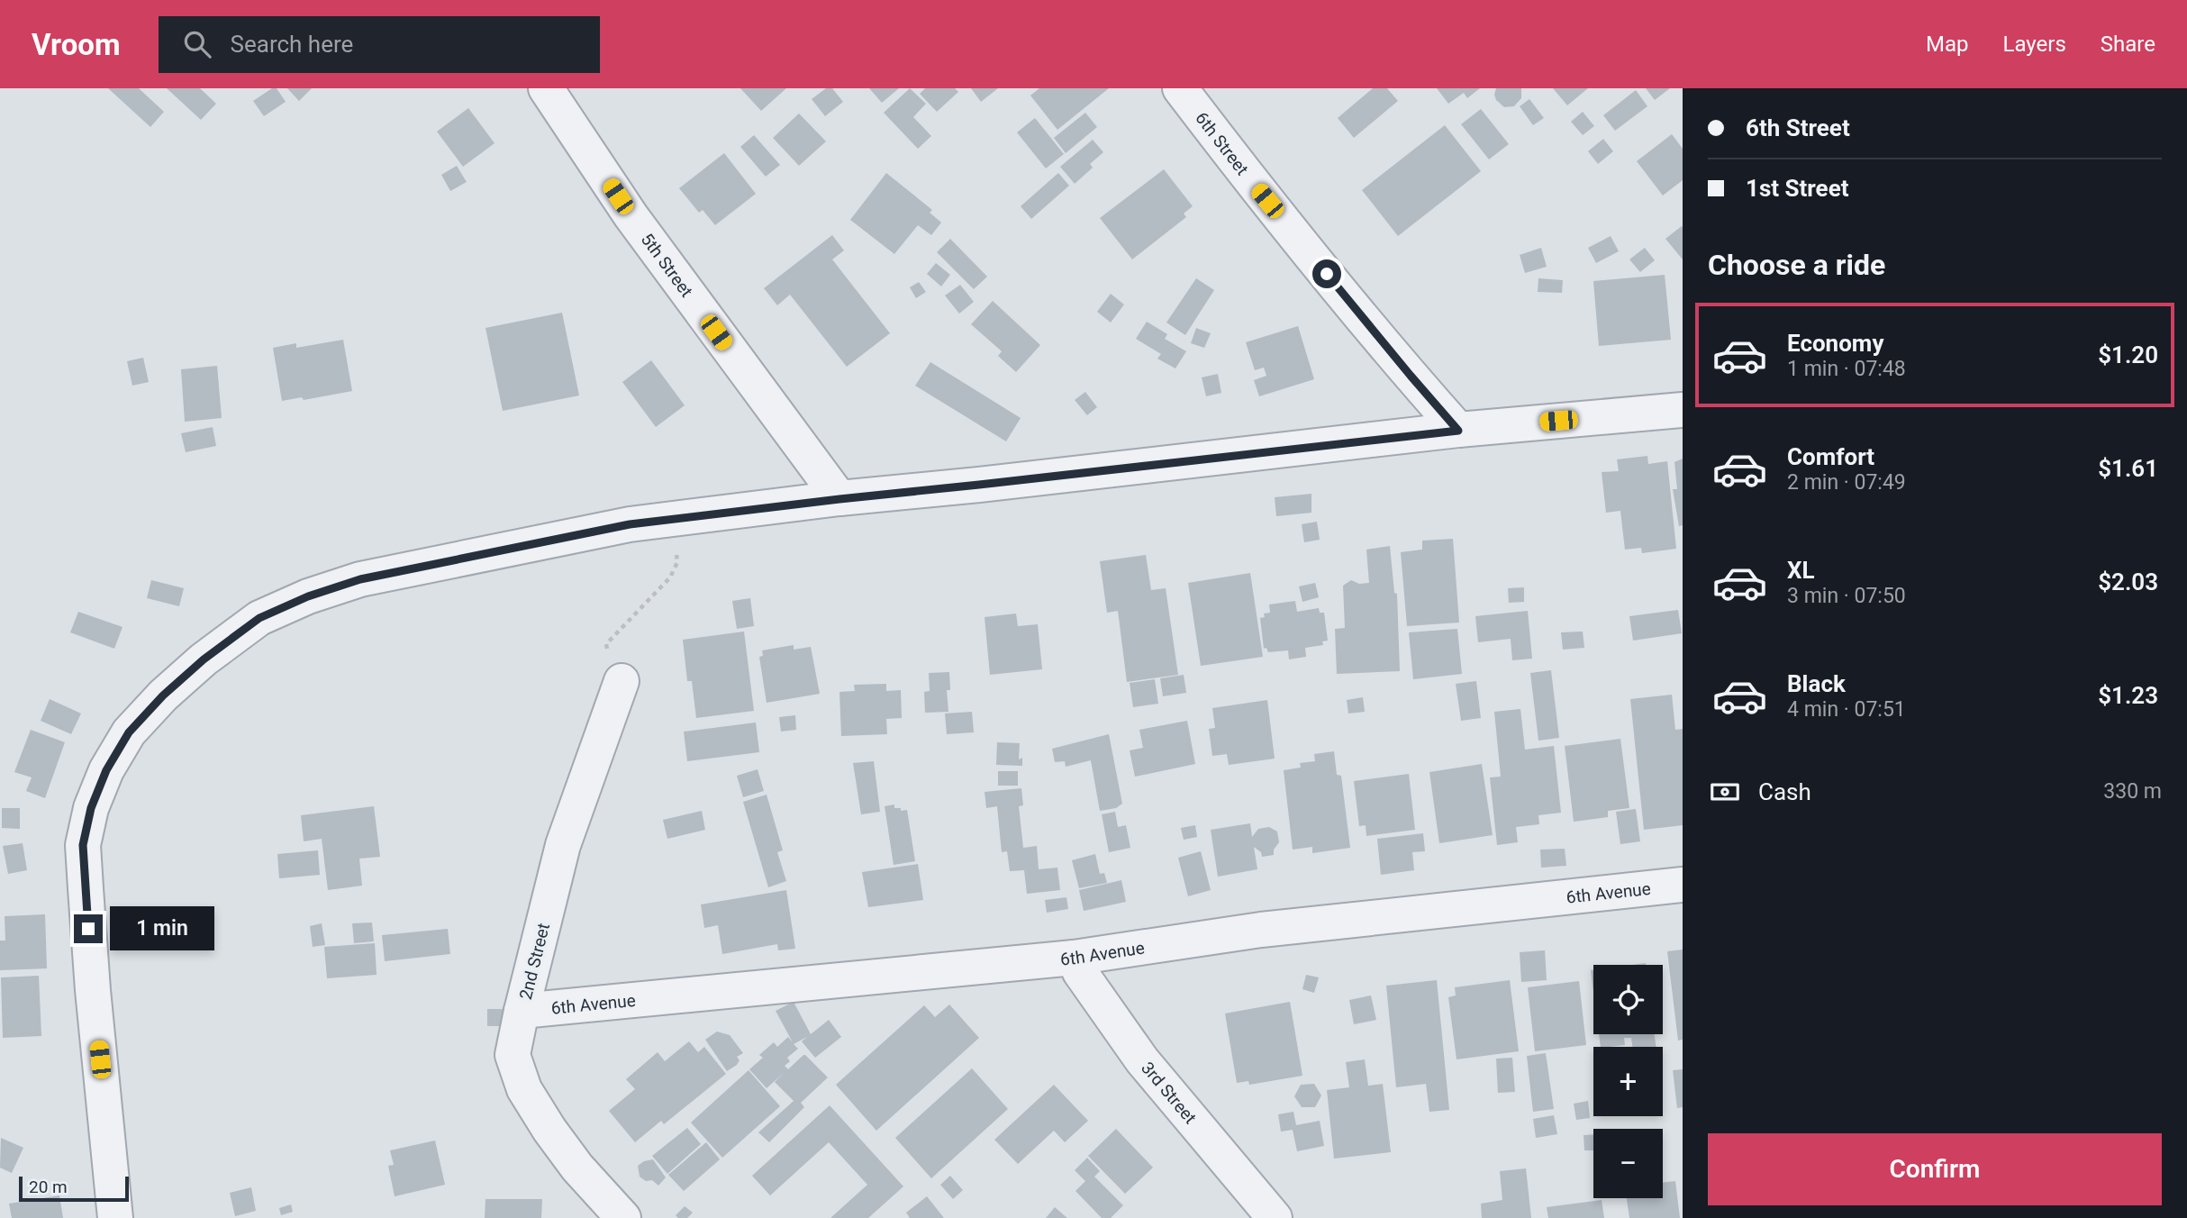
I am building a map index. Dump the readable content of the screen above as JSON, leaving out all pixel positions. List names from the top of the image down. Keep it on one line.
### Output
{"streets":{"street":["6th Street","5th Street","6th Avenue","2nd Street","3rd Street"]},"crossings":[["6th Avenue","2nd Street"],["6th Avenue","3rd Street"]],"scale_bar":"20 m","page":{"header":"Vroom","search":"Search here","nav":["Map","Layers","Share"],"banner":["6th Street","1st Street"],"heading":"Choose a ride","list":[{"name":"Economy","note":"1 min · 07:48","value":"$1.20"},{"name":"Comfort","note":"2 min · 07:49","value":"$1.61"},{"name":"XL","note":"3 min · 07:50","value":"$2.03"},{"name":"Black","note":"4 min · 07:51","value":"$1.23"}],"pay":["Cash","330 m"],"bubble":"1 min","map_buttons":["+","−"],"buttons":"Confirm","scale":"20 m"}}
